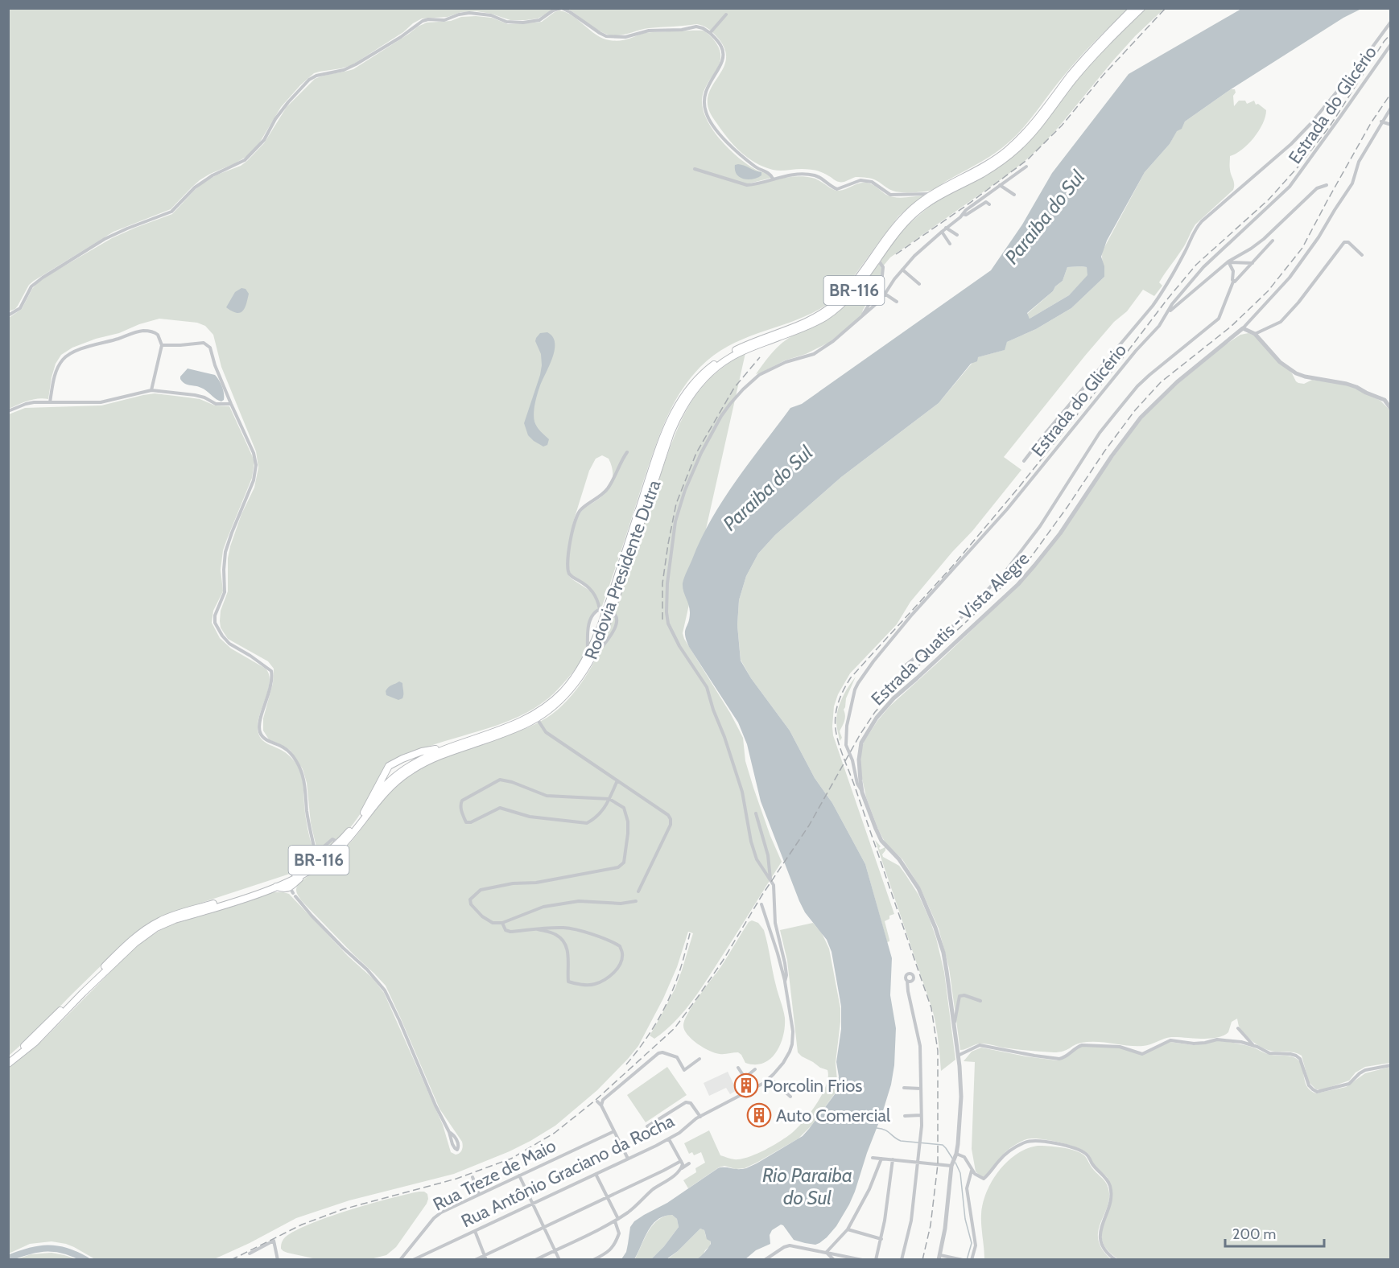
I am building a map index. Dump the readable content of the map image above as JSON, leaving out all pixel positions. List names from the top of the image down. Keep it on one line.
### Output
{"streets":{"highway":["BR-116","Rodovia Presidente Dutra"],"street":["Estrada do Glicério","Estrada Quatis - Vista Alegre","Rua Antônio Graciano da Rocha","Rua Treze de Maio"]},"crossings":[["Estrada do Glicério","Estrada Quatis - Vista Alegre"]],"water":["Paraiba do Sul","Rio Paraiba do Sul"],"places":{"building":["Porcolin Frios","Auto Comercial"]},"scale_bar":"200 m"}
